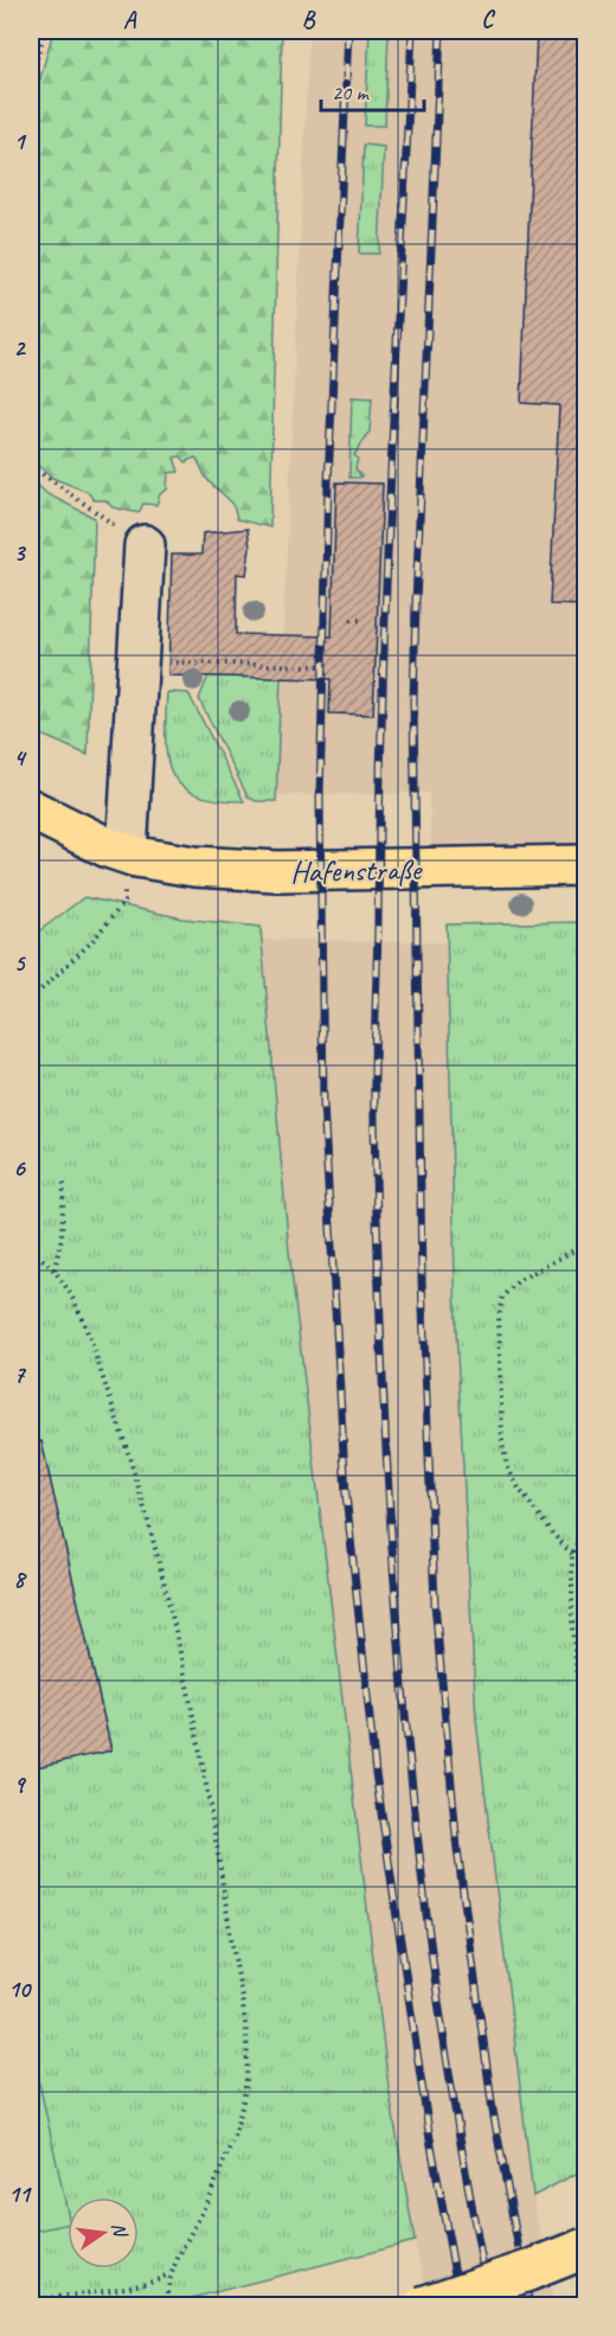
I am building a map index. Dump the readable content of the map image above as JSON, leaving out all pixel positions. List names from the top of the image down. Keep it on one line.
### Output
{"streets":{"main road":["Hafenstraße"]},"scale_bar":"20 m","north":"right","grid":{"columns":["A","B","C"],"rows":["1","2","3","4","5","6","7","8","9","10","11"]}}
